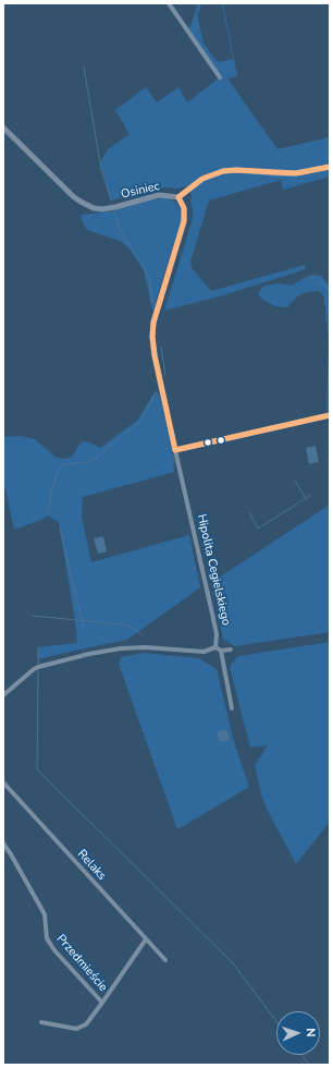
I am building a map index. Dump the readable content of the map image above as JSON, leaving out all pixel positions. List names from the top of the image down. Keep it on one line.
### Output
{"streets":{"street":["Osiniec","Hipolita Cegielskiego","Relaks","Przedmieście"]},"crossings":[["Osiniec","Hipolita Cegielskiego"]],"north":"right"}
